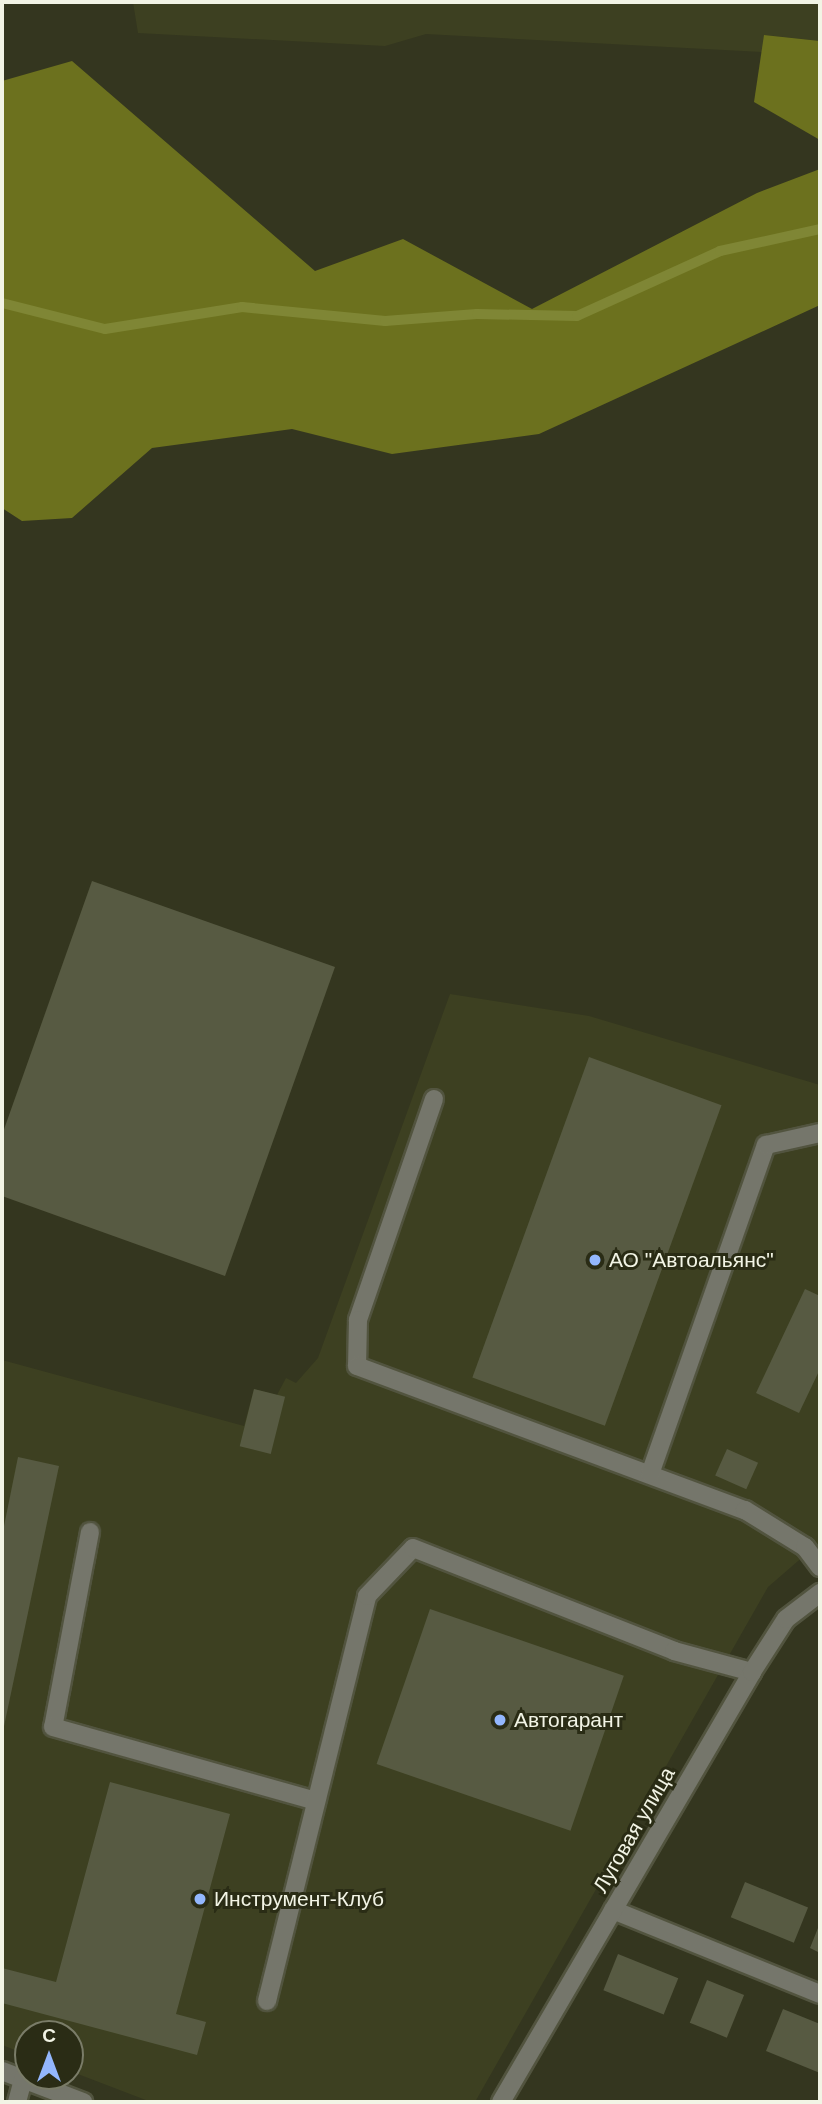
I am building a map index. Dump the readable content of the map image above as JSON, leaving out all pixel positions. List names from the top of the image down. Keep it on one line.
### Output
{"streets":{"street":["Луговая улица"]},"places":["АО \"Автоальянс\"","Автогарант","Инструмент-Клуб"],"north":"top"}
